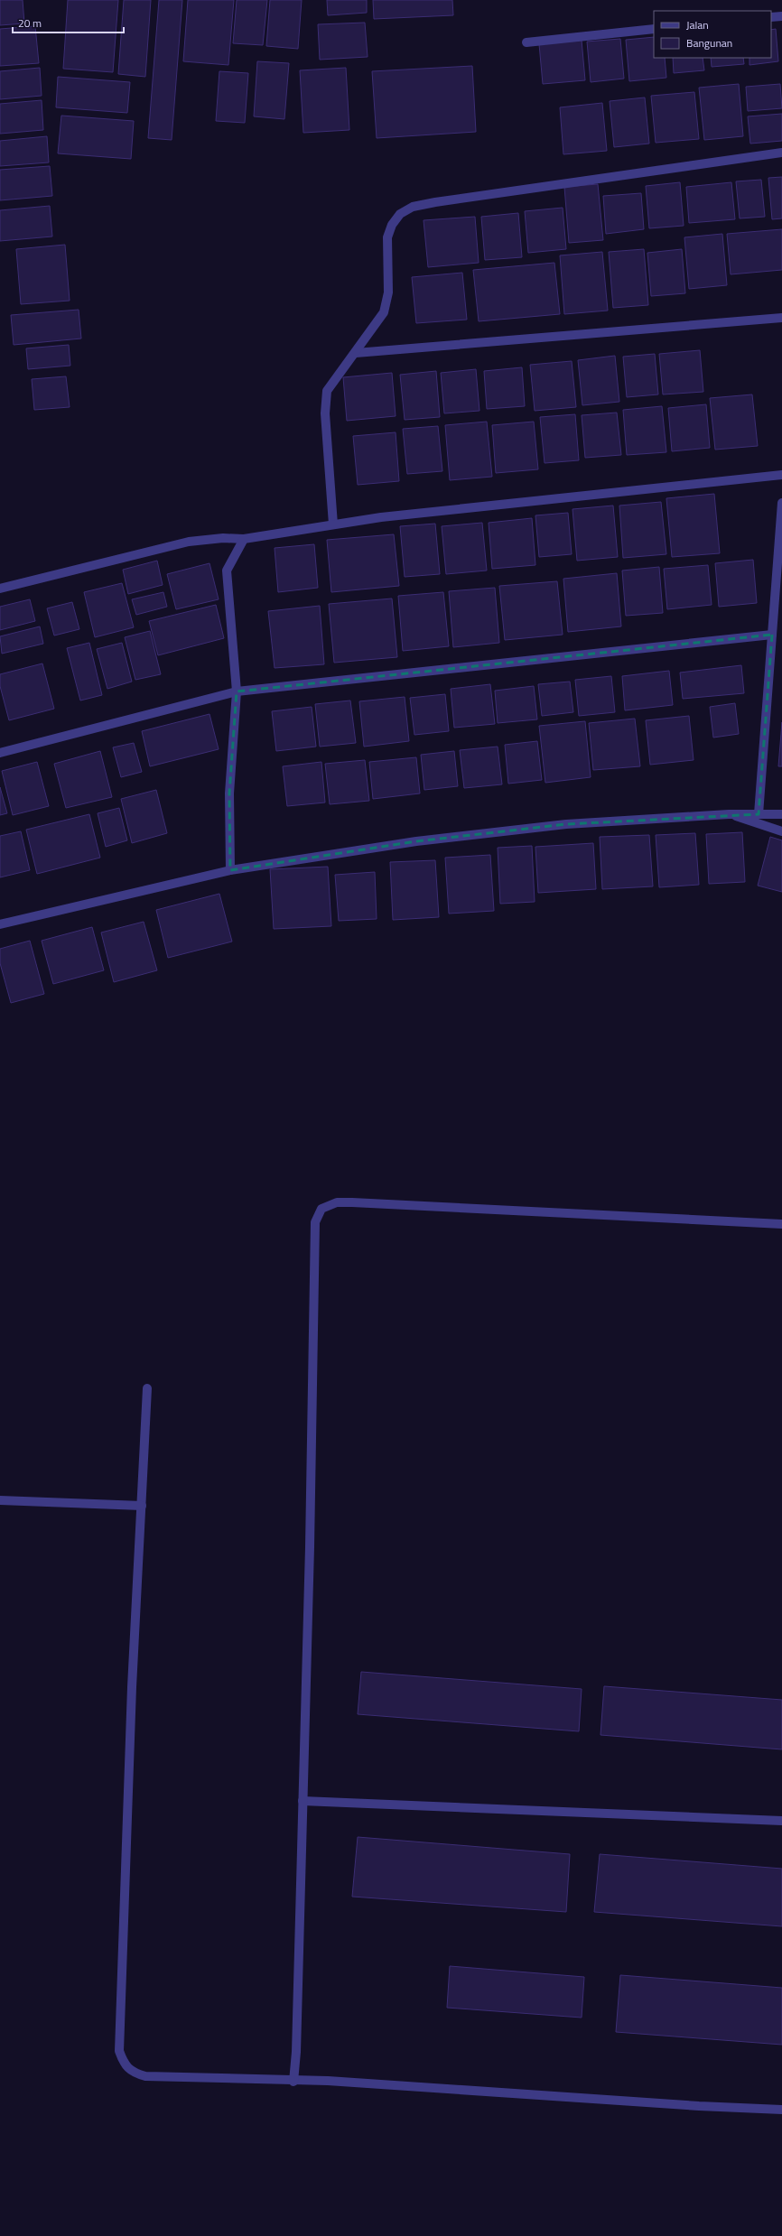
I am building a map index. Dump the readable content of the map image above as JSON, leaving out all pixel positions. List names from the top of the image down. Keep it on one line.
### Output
{"legend":["Jalan","Bangunan"],"scale_bar":"20 m"}
